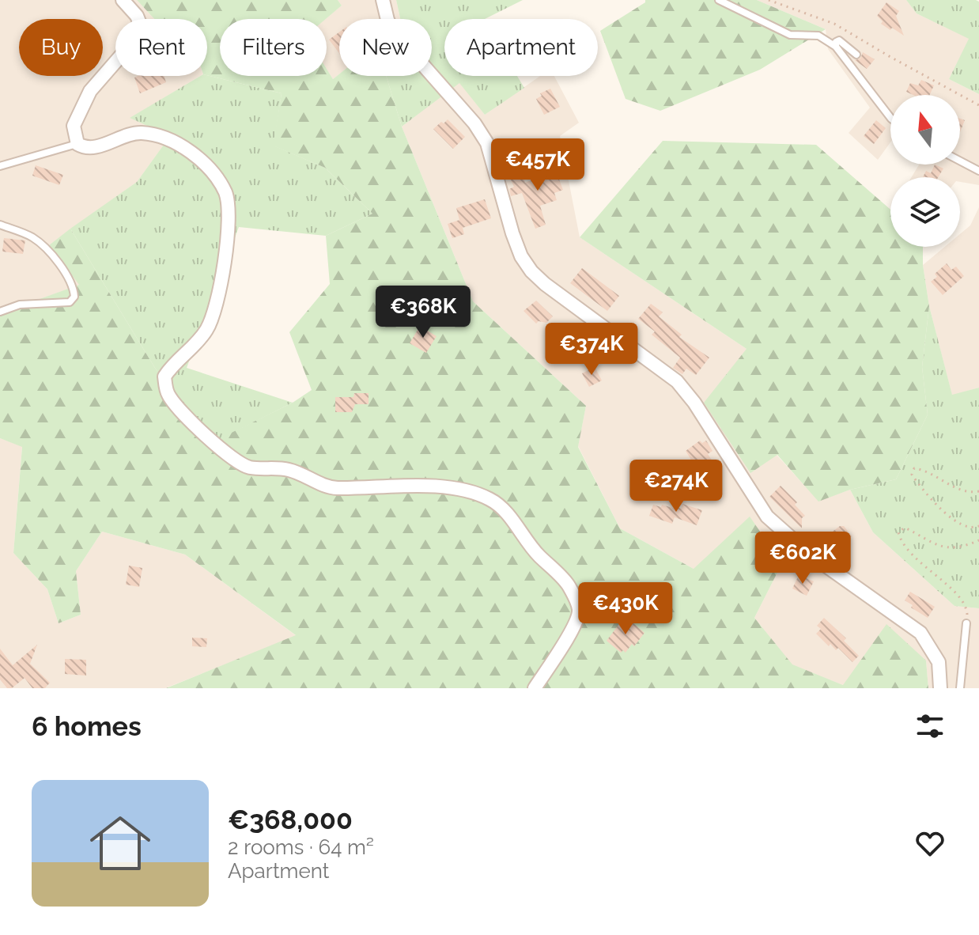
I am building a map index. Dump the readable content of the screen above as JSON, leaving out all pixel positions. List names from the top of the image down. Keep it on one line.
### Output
{"north":"top","page":{"chip":["Buy","Rent","Filters","New","Apartment"],"price":["€457K","€368K","€374K","€274K","€602K","€430K"],"heading":"6 homes","list":[{"name":"€368,000","note":"2 rooms · 64 m² · Apartment"}]}}
